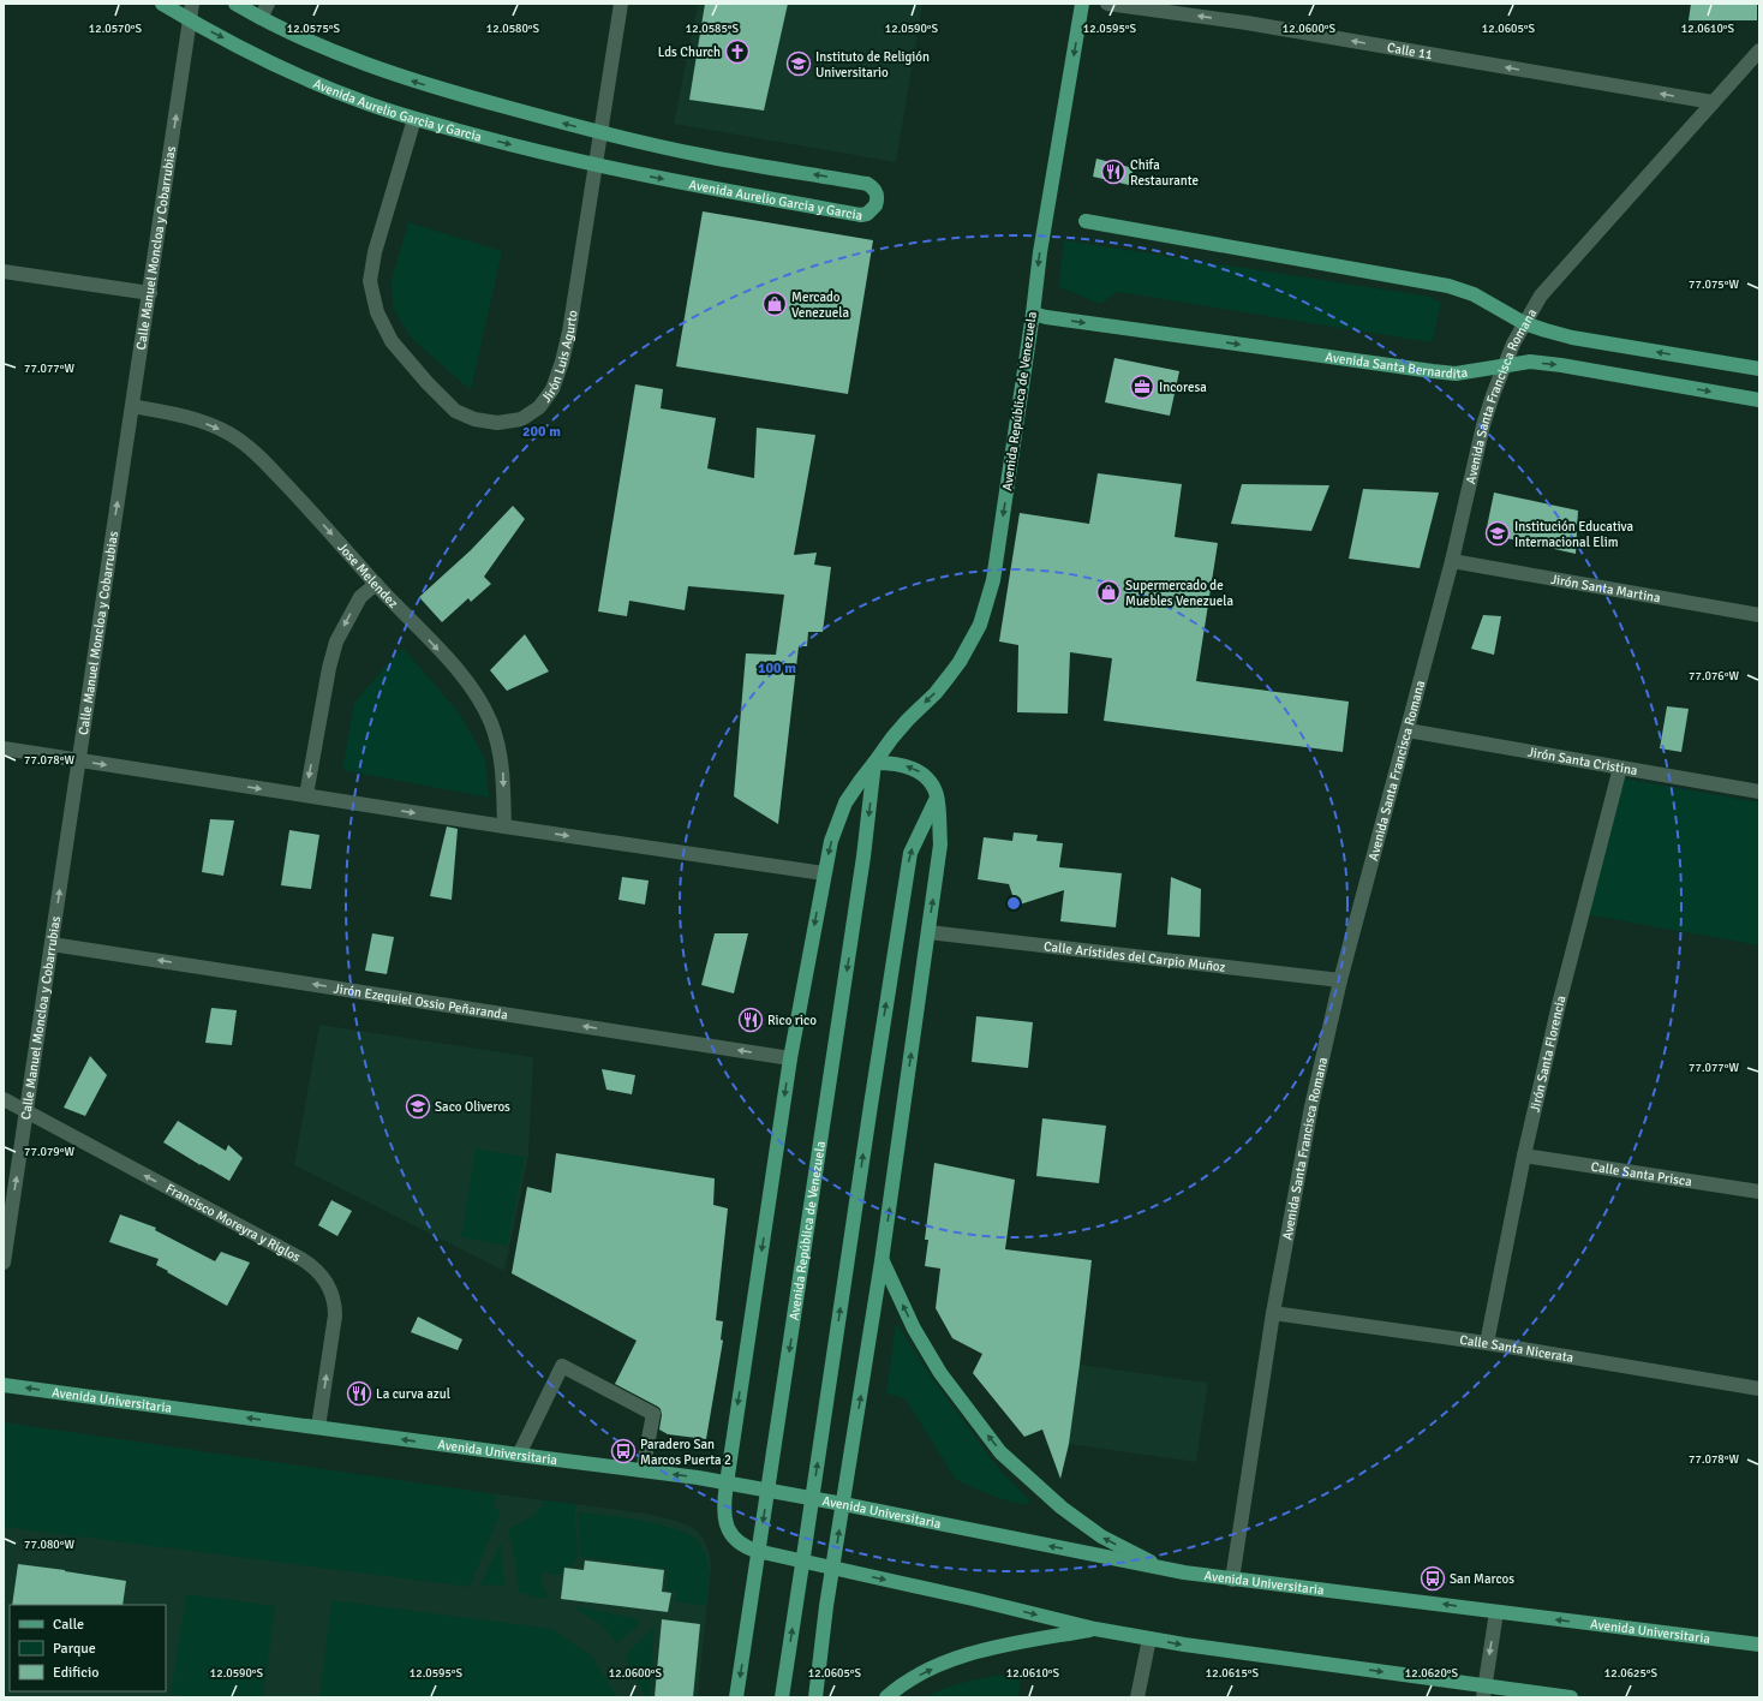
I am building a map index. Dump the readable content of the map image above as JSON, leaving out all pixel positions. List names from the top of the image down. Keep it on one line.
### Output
{"streets":{"main road":["Avenida Aurelio Garcia y Garcia","Avenida Santa Bernardita","Avenida República de Venezuela","Avenida Universitaria"],"street":["Calle 11","Calle Manuel Moncloa y Cobarrubias","Jirón Luis Agurto","Avenida Santa Francisca Romana","Jose Melendez","Jirón Santa Martina","Jirón Santa Cristina","Calle Arístides del Carpio Muñoz","Jirón Ezequiel Ossio Peñaranda","Jirón Santa Florencia","Calle Santa Prisca","Francisco Moreyra y Riglos","Calle Santa Nicerata"]},"crossings":[["Calle 11","Avenida Santa Francisca Romana"],["Avenida Aurelio Garcia y Garcia","Calle Manuel Moncloa y Cobarrubias"],["Avenida Aurelio Garcia y Garcia","Jirón Luis Agurto"],["Calle Manuel Moncloa y Cobarrubias","Jose Melendez"],["Calle Manuel Moncloa y Cobarrubias","Jirón Ezequiel Ossio Peñaranda"],["Calle Manuel Moncloa y Cobarrubias","Francisco Moreyra y Riglos"],["Avenida Santa Bernardita","Avenida Santa Francisca Romana"],["Avenida Santa Bernardita","Avenida República de Venezuela"],["Avenida Santa Francisca Romana","Jirón Santa Martina"],["Avenida Santa Francisca Romana","Jirón Santa Cristina"],["Avenida Santa Francisca Romana","Calle Arístides del Carpio Muñoz"],["Avenida Santa Francisca Romana","Calle Santa Nicerata"],["Avenida Santa Francisca Romana","Avenida Universitaria"],["Avenida República de Venezuela","Jirón Ezequiel Ossio Peñaranda"],["Avenida República de Venezuela","Avenida Universitaria"],["Jirón Santa Cristina","Jirón Santa Florencia"],["Jirón Santa Florencia","Calle Santa Prisca"],["Jirón Santa Florencia","Calle Santa Nicerata"],["Francisco Moreyra y Riglos","Avenida Universitaria"]],"one_way":["Calle 11","Calle Manuel Moncloa y Cobarrubias","Jose Melendez","Jirón Ezequiel Ossio Peñaranda","Francisco Moreyra y Riglos"],"places":{"church":["Lds Church"],"school or university":["Instituto de Religión Universitario","Institución Educativa Internacional Elim","Saco Oliveros"],"restaurant":["Chifa Restaurante","Rico rico","La curva azul"],"shop":["Mercado Venezuela","Supermercado de Muebles Venezuela"],"office":["Incoresa"],"bus stop":["Paradero San Marcos Puerta 2","San Marcos"]},"legend":["Calle","Parque","Edificio"],"coordinates":["12.0575°S","12.0580°S","12.0595°S","12.0610°S","12.0570°S","12.0585°S","12.0590°S","12.0600°S","12.0605°S","77.075°W","77.077°W","77.076°W","77.078°W","77.079°W","77.080°W","12.0615°S","12.0620°S","12.0625°S"],"rings":["200 m","100 m"]}
